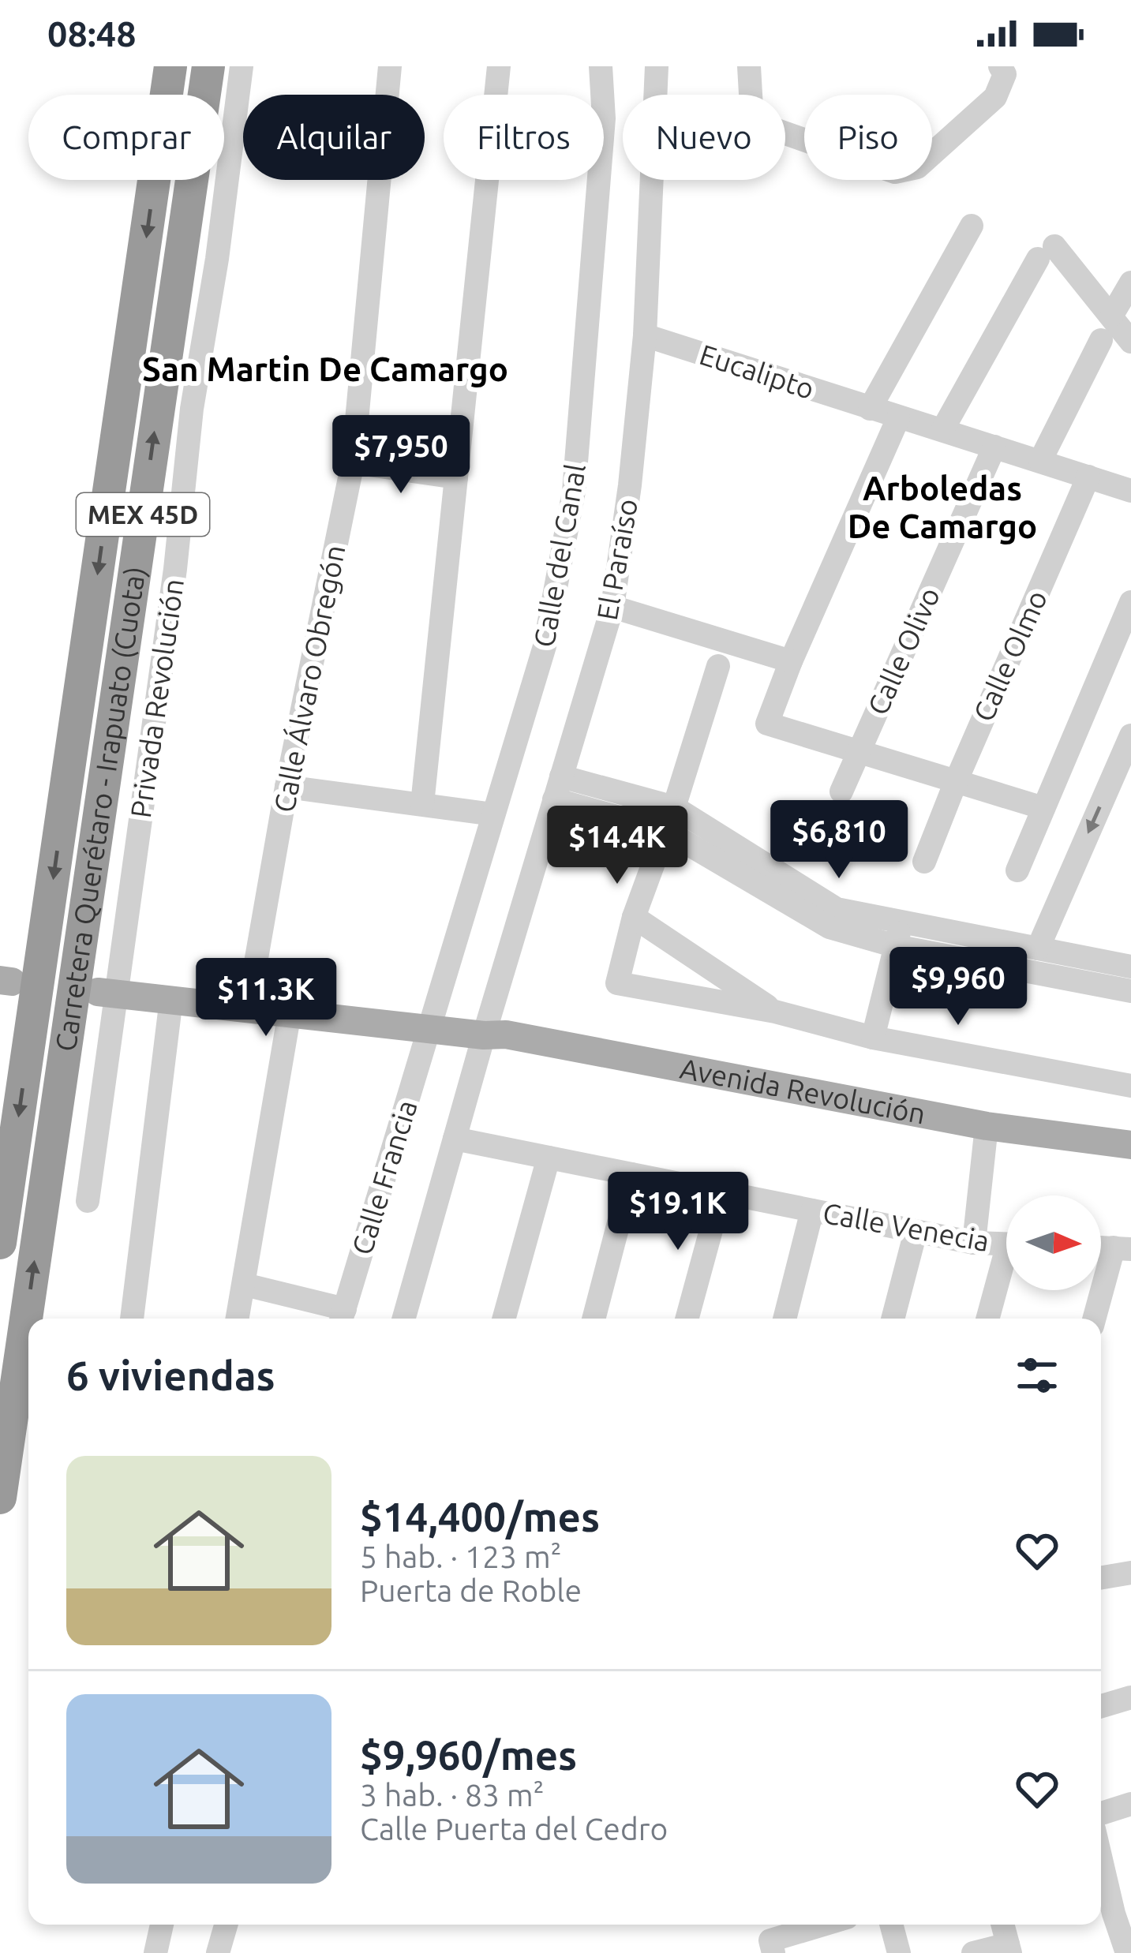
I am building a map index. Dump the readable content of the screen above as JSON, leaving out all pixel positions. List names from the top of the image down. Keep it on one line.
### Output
{"streets":{"highway":["MEX 45D","Carretera Querétaro - Irapuato (Cuota)"],"main road":["Avenida Revolución"],"street":["Eucalipto","Calle del Canal","El Paraíso","Calle Olivo","Calle Olmo","Calle Álvaro Obregón","Privada Revolución","Calle Francia","Calle Venecia"]},"crossings":[["Eucalipto","El Paraíso"],["Eucalipto","Calle Olivo"],["Eucalipto","Calle Olmo"],["Calle del Canal","Avenida Revolución"],["Calle del Canal","Calle Francia"],["El Paraíso","Avenida Revolución"],["El Paraíso","Calle Francia"],["Calle Álvaro Obregón","Avenida Revolución"],["Privada Revolución","Avenida Revolución"],["Avenida Revolución","Calle Francia"],["Calle Francia","Calle Venecia"]],"districts":["San Martin De Camargo","Arboledas De Camargo"],"north":"right","page":{"status":"08:48","chip":["Comprar","Alquilar","Filtros","Nuevo","Piso"],"price":["$7,950","$6,810","$14.4K","$9,960","$11.3K","$19.1K"],"heading":"6 viviendas","list":[{"name":"$14,400/mes","note":"5 hab. · 123 m² · Puerta de Roble"},{"name":"$9,960/mes","note":"3 hab. · 83 m² · Calle Puerta del Cedro"}]}}
